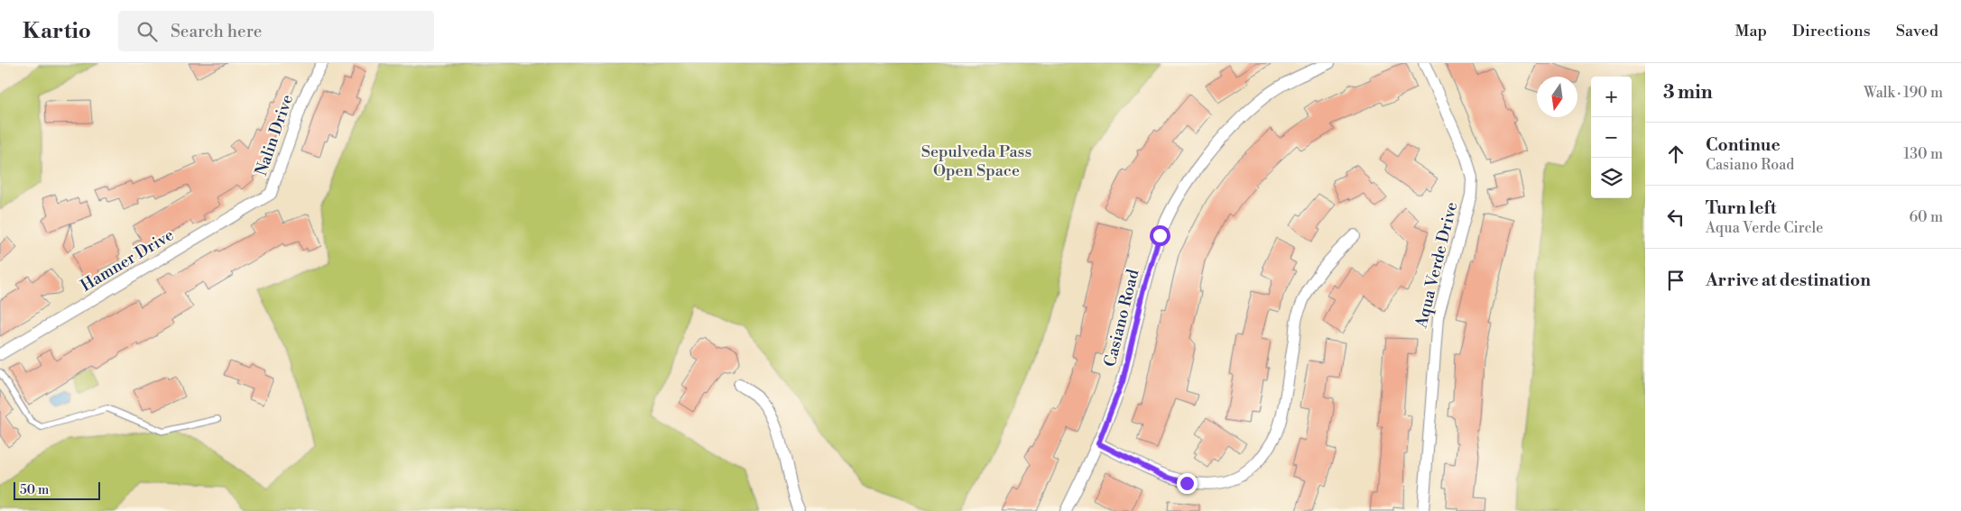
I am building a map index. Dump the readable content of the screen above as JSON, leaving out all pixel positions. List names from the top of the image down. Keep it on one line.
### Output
{"streets":{"street":["Nalin Drive","Hamner Drive","Aqua Verde Drive","Casiano Road"]},"crossings":[["Nalin Drive","Hamner Drive"]],"parks":["Sepulveda Pass Open Space"],"scale_bar":"50 m","north":"bottom","page":{"header":"Kartio","search":"Search here","nav":["Map","Directions","Saved"],"heading":["3 min","Walk · 190 m"],"map_buttons":["+","−"],"list":[["Continue","Casiano Road","130 m"],["Turn left","Aqua Verde Circle","60 m"],"Arrive at destination"],"scale":"50 m"}}
